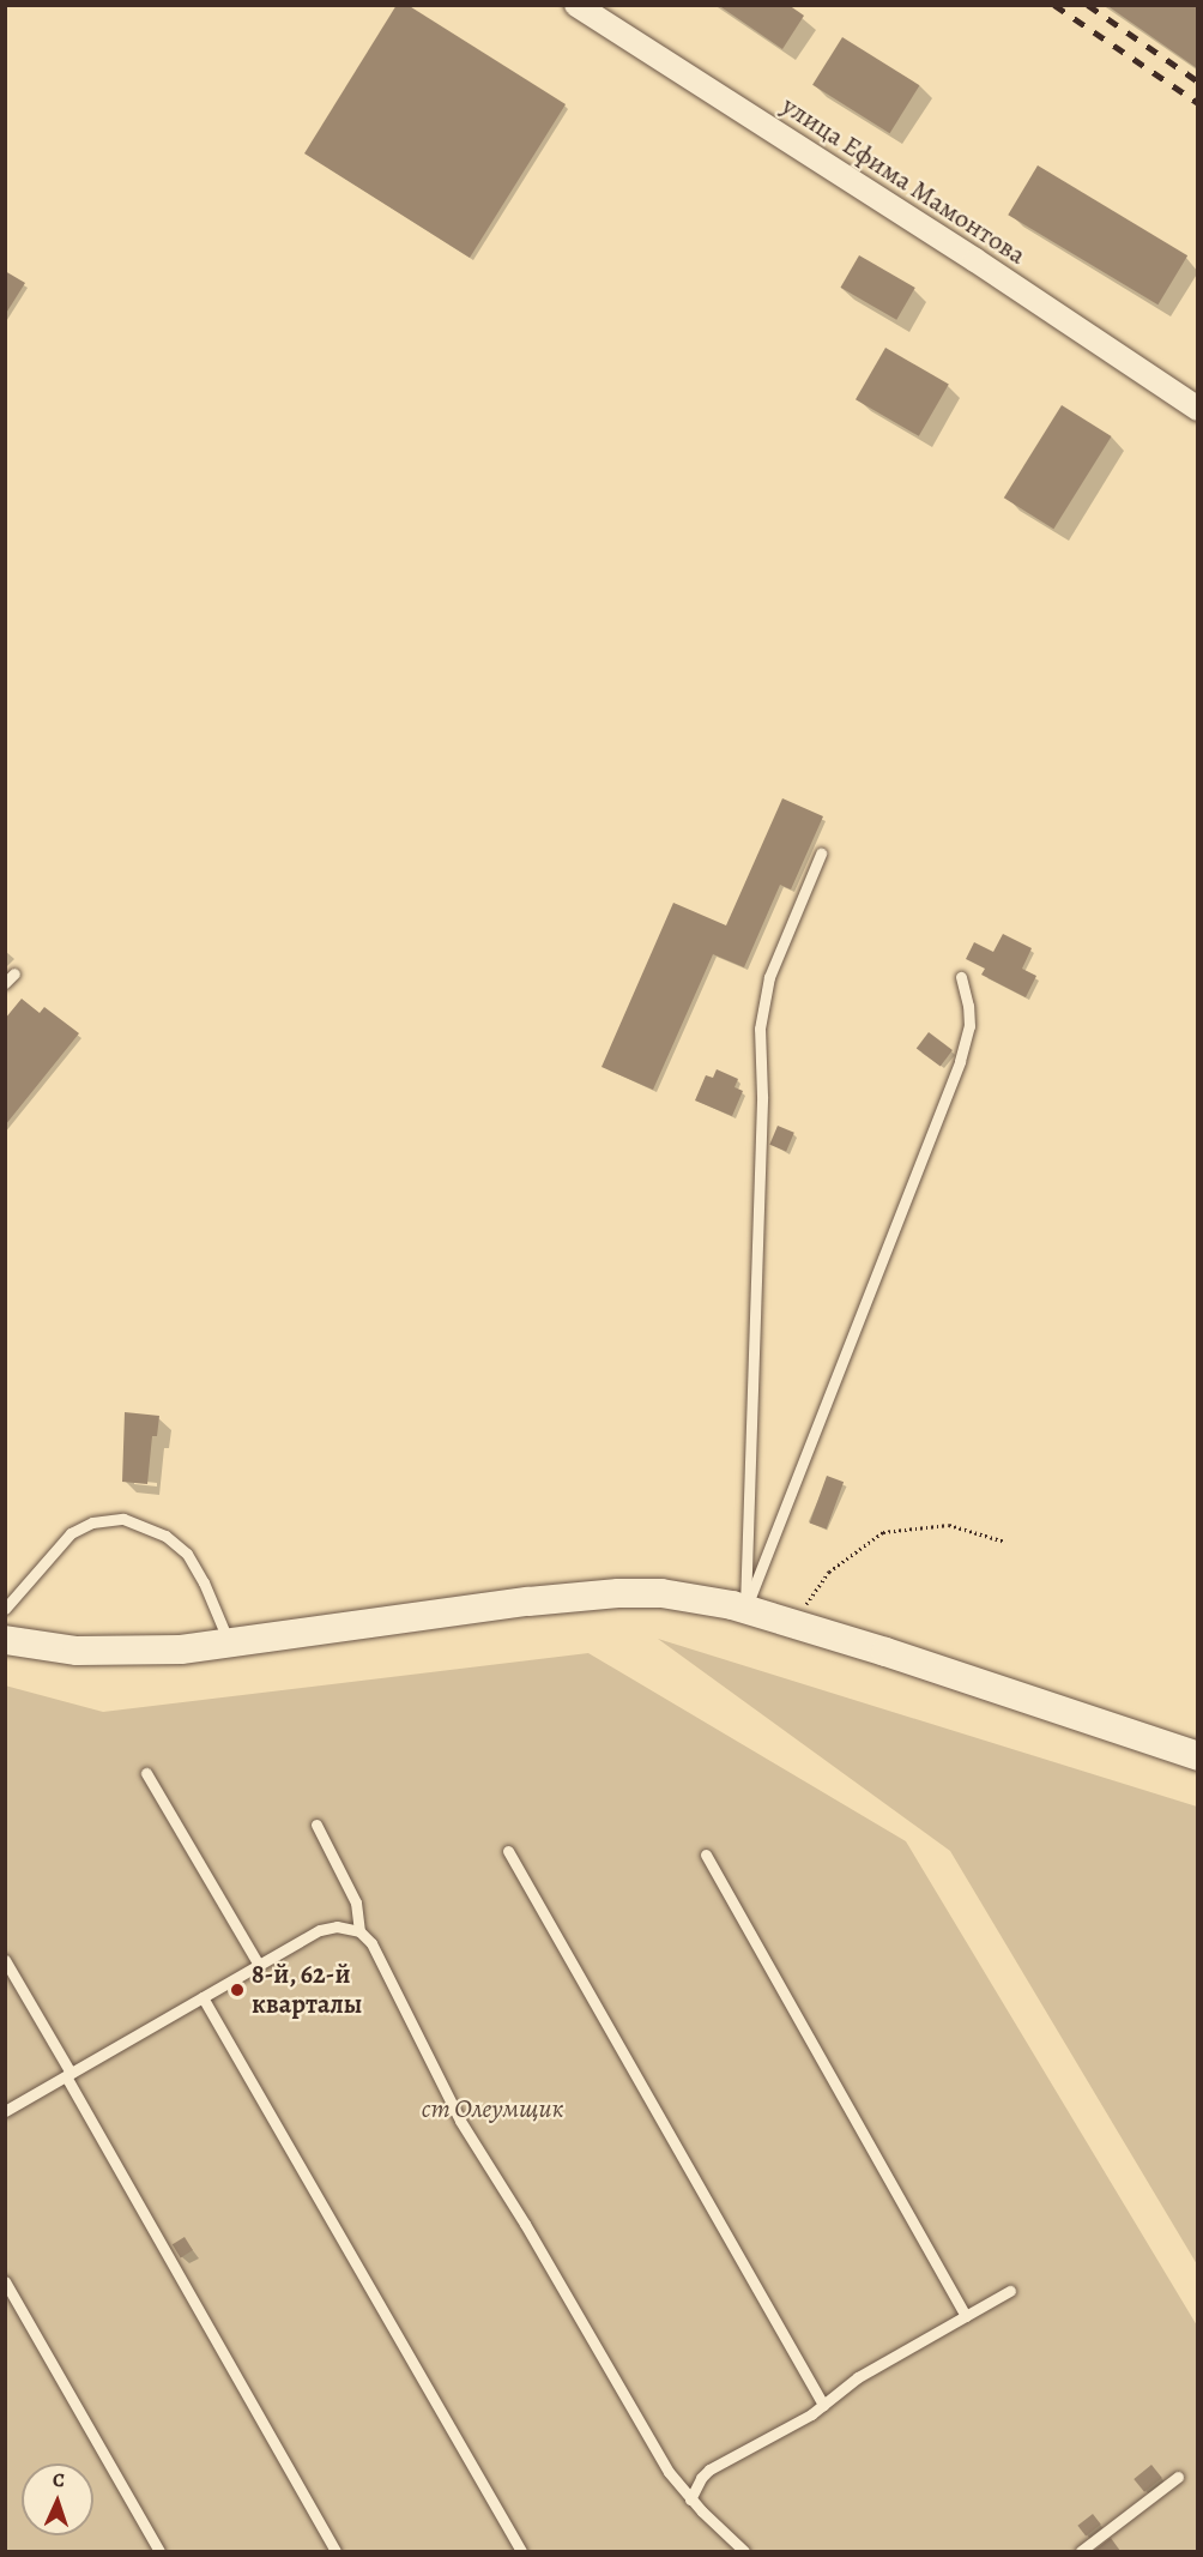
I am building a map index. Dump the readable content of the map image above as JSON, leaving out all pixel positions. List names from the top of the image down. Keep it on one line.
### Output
{"streets":{"street":["улица Ефима Мамонтова"]},"parks":["ст Олеумщик"],"places":["8-й, 62-й кварталы"],"north":"top"}
